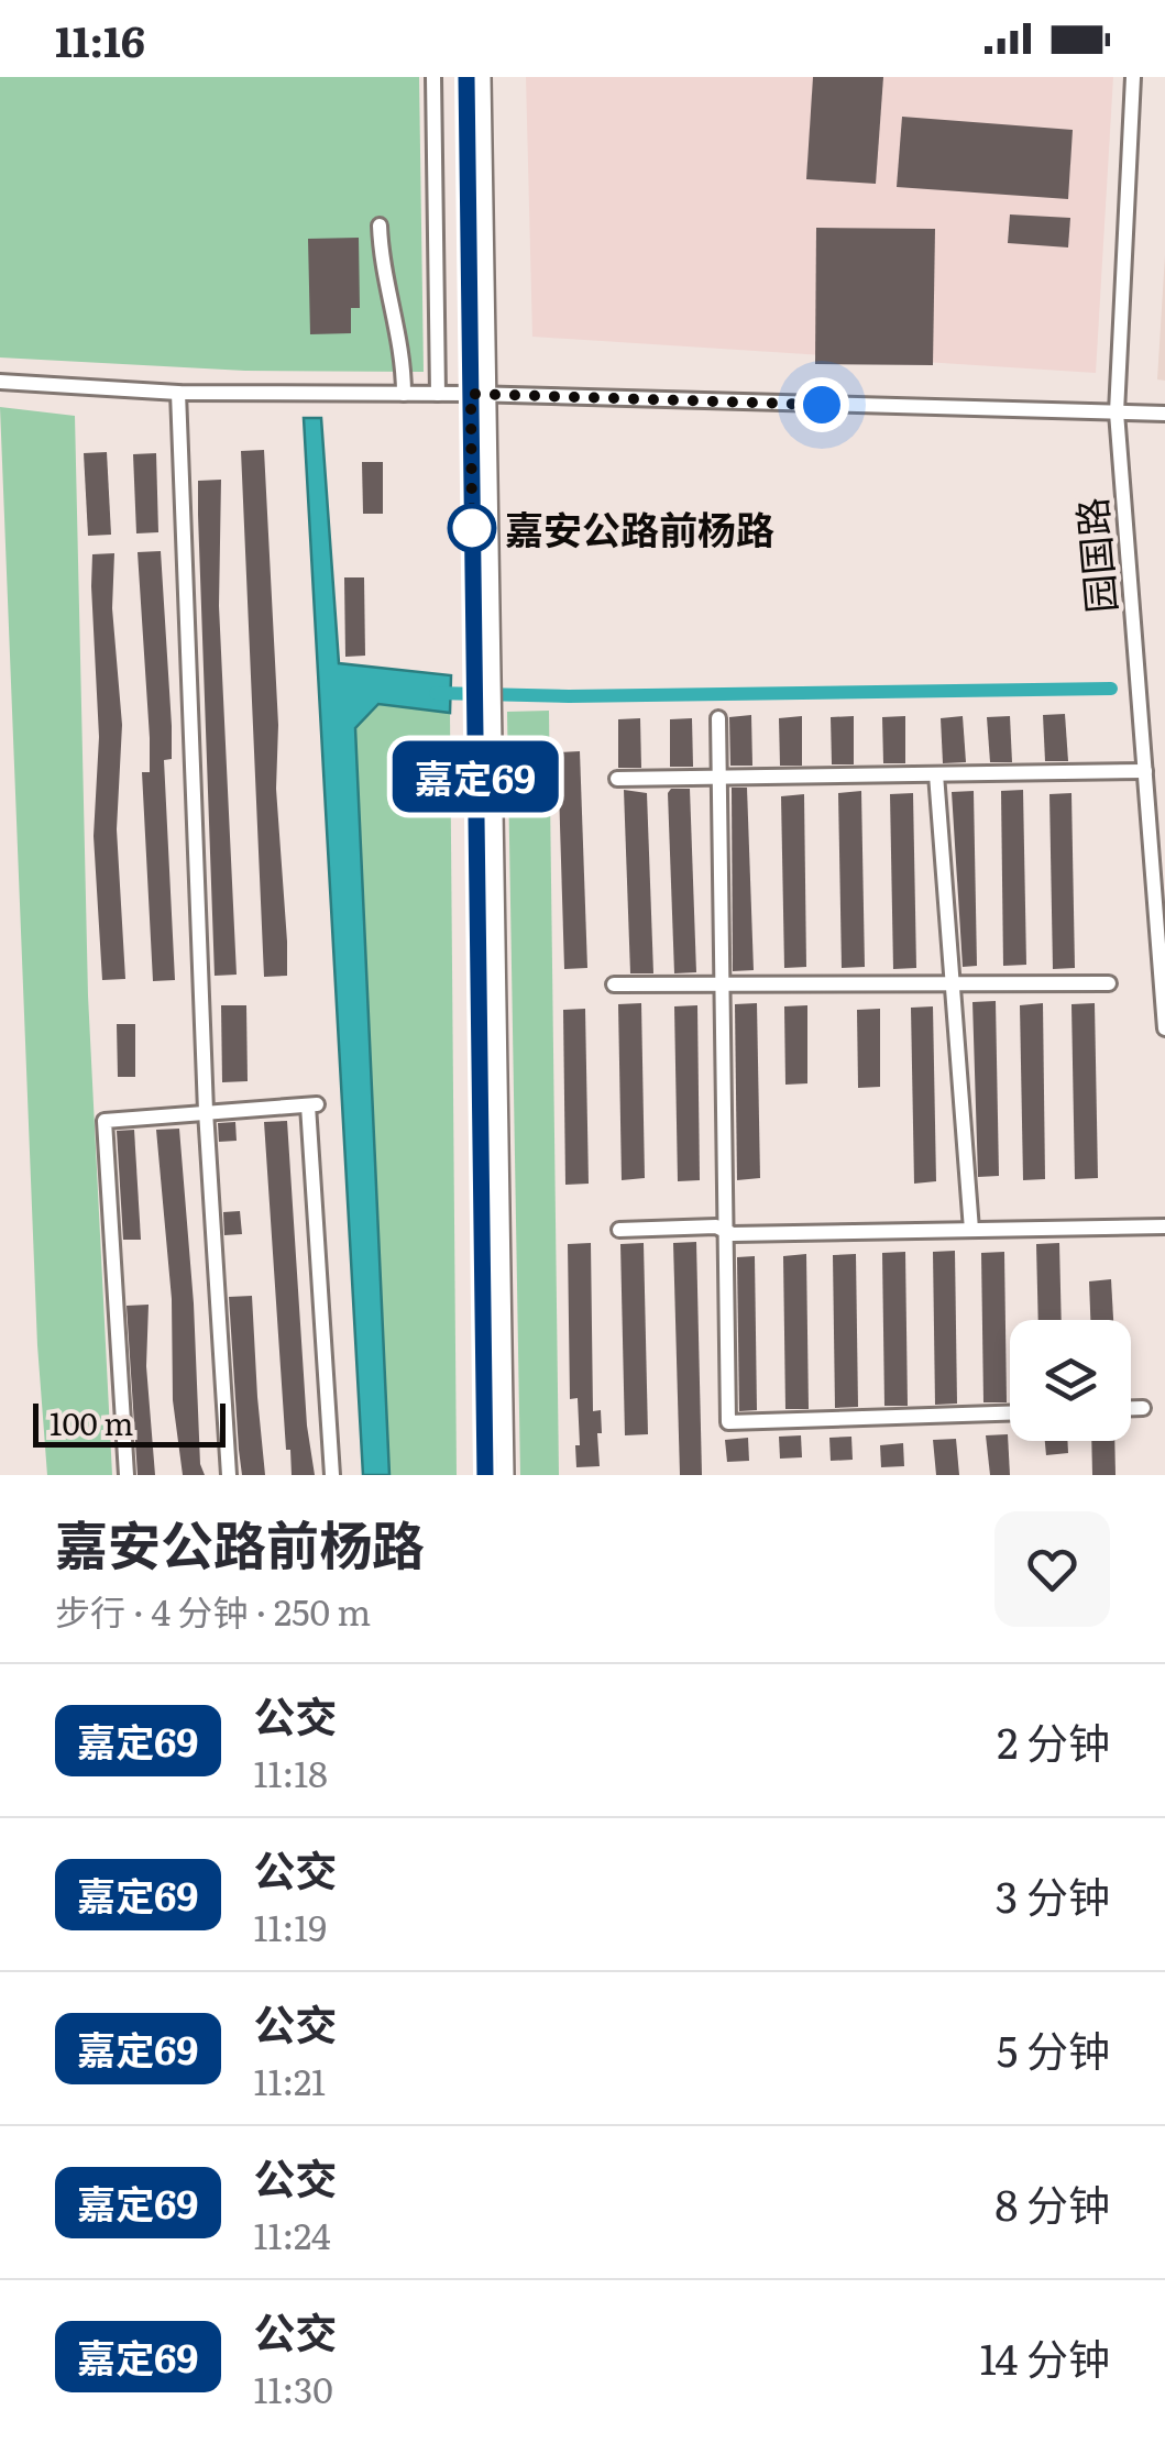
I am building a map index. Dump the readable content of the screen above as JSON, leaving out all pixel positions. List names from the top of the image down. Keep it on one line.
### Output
{"streets":{"street":["园国路"]},"places":["嘉安公路前杨路"],"lines":["bus line 嘉定69"],"scale_bar":"100 m","page":{"status":"11:16","on_map":"嘉定69","scale":"100 m","heading":["嘉安公路前杨路","步行 · 4 分钟 · 250 m"],"list":[{"mark":"嘉定69","name":"公交","note":"11:18","value":"2 分钟"},{"mark":"嘉定69","name":"公交","note":"11:19","value":"3 分钟"},{"mark":"嘉定69","name":"公交","note":"11:21","value":"5 分钟"},{"mark":"嘉定69","name":"公交","note":"11:24","value":"8 分钟"},{"mark":"嘉定69","name":"公交","note":"11:30","value":"14 分钟"}]}}
